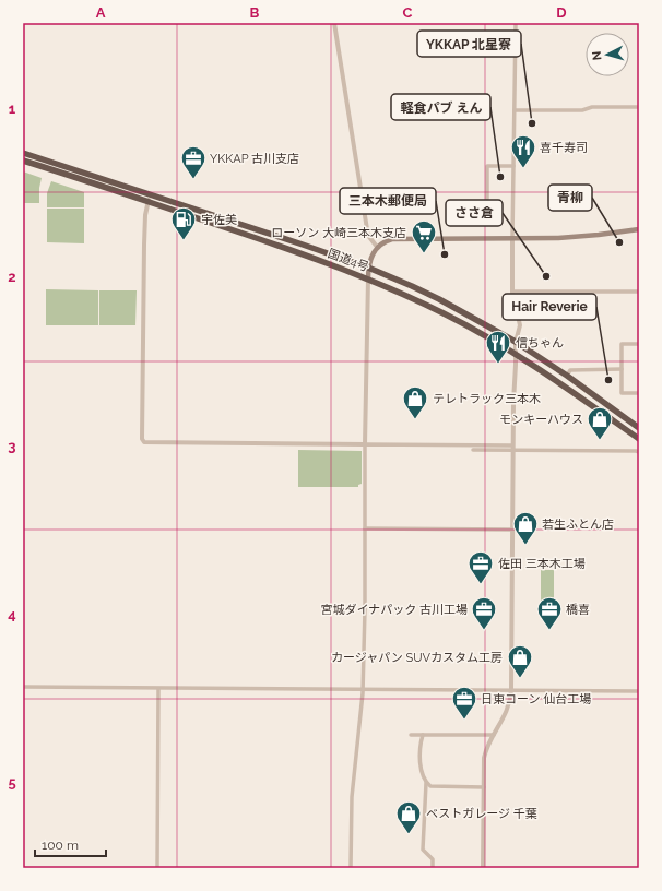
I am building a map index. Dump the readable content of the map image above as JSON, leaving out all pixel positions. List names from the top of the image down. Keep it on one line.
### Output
{"streets":{"highway":["国道4号"]},"places":{"other":["YKKAP 北星寮","軽食パブ えん","青柳","三本木郵便局","ささ倉","Hair Reverie"],"restaurant":["喜千寿司","信ちゃん"],"office":["YKKAP 古川支店","佐田 三本木工場","宮城ダイナパック 古川工場","橋喜","日東コーン 仙台工場"],"fuel station":["宇佐美"],"supermarket":["ローソン 大崎三本木支店"],"shop":["テレトラック三本木","モンキーハウス","若生ふとん店","カージャパン SUVカスタム工房","ベストガレージ 千葉"]},"scale_bar":"100 m","north":"left","grid":{"columns":["A","B","C","D"],"rows":["1","2","3","4","5"]}}
